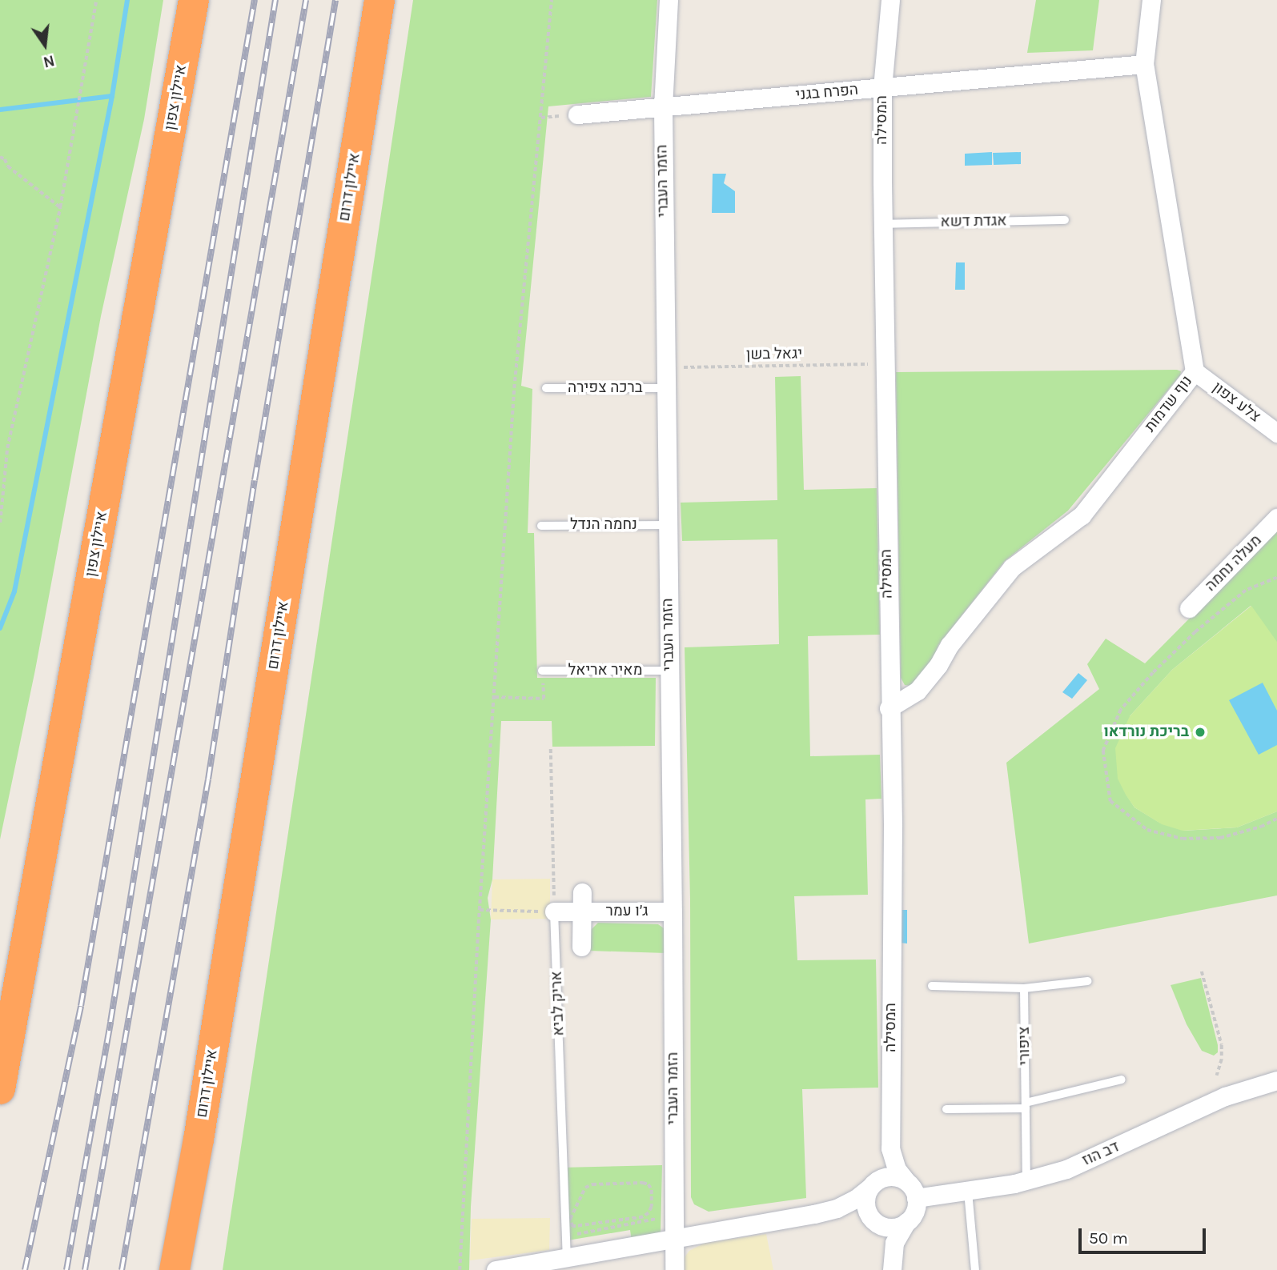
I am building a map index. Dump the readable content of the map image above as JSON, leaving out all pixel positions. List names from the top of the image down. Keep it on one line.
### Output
{"streets":{"highway":["איילון צפון","איילון דרום"],"street":["הפרח בגני","המסילה","הזמר העברי","צלע צפון","נוף שדמות","מעלה נחמה","ג׳ו עמר","דב הוז"],"lane":["אגדת דשא","ברכה צפירה","נחמה הנדל","מאיר אריאל","אריק לביא","ציפורי"],"path":["יגאל בשן"]},"crossings":[["הפרח בגני","המסילה"],["הפרח בגני","הזמר העברי"],["הפרח בגני","נוף שדמות"],["המסילה","אגדת דשא"],["המסילה","יגאל בשן"],["המסילה","נוף שדמות"],["המסילה","דב הוז"],["הזמר העברי","יגאל בשן"],["הזמר העברי","ברכה צפירה"],["הזמר העברי","נחמה הנדל"],["הזמר העברי","מאיר אריאל"],["הזמר העברי","ג׳ו עמר"],["צלע צפון","נוף שדמות"],["ג׳ו עמר","אריק לביא"],["ציפורי","דב הוז"]],"places":["בריכת נורדאו"],"scale_bar":"50 m","north":"bottom"}
